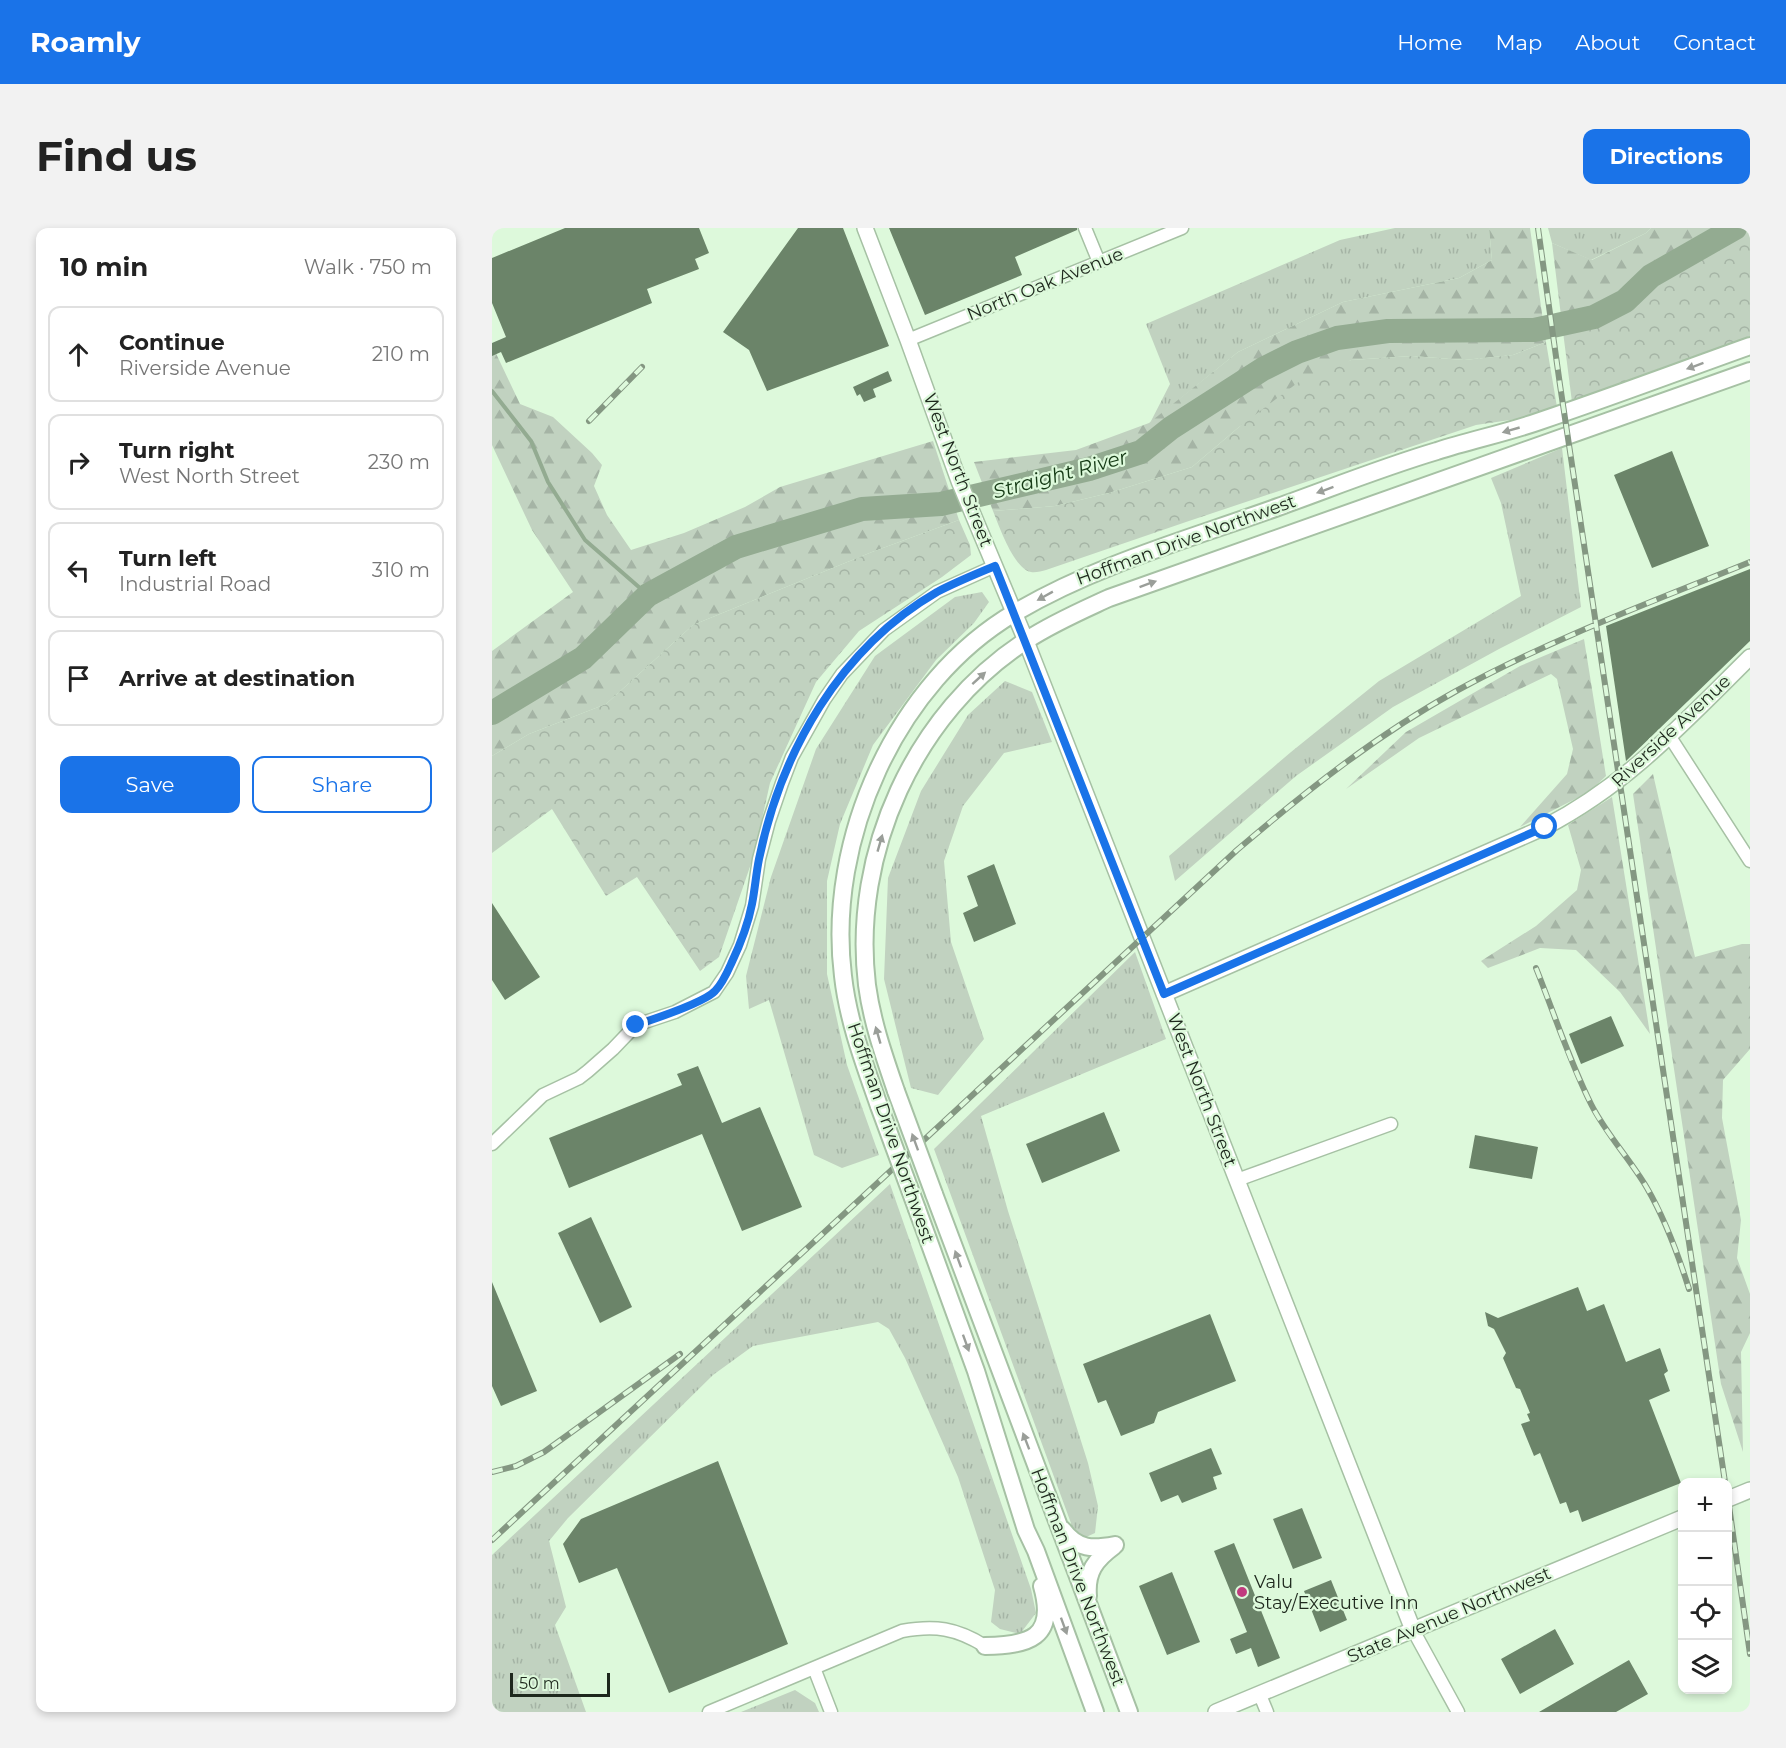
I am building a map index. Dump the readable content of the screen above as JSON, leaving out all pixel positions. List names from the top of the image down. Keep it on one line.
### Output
{"streets":{"main road":["Hoffman Drive Northwest"],"street":["North Oak Avenue","West North Street","Riverside Avenue","State Avenue Northwest"]},"crossings":[["North Oak Avenue","West North Street"],["West North Street","Hoffman Drive Northwest"],["West North Street","Riverside Avenue"],["West North Street","State Avenue Northwest"]],"water":["Straight River"],"places":["Valu Stay/Executive Inn"],"scale_bar":"50 m","page":{"header":"Roamly","nav":["Home","Map","About","Contact"],"buttons":["Directions",["Save","Share"]],"title":"Find us","heading":["10 min","Walk · 750 m"],"list":[["Continue","Riverside Avenue","210 m"],["Turn right","West North Street","230 m"],["Turn left","Industrial Road","310 m"],"Arrive at destination"],"map_buttons":["+","−"],"scale":"50 m"}}
